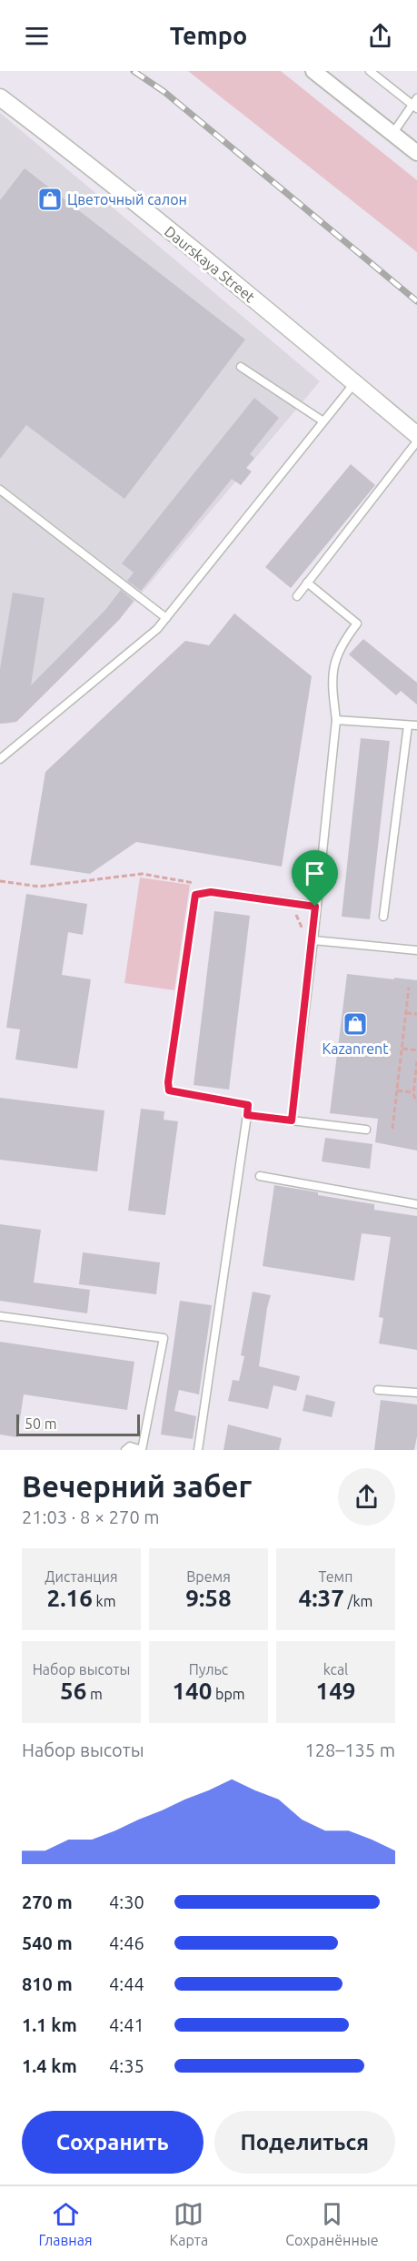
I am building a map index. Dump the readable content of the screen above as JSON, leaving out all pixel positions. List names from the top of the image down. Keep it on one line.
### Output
{"streets":{"street":["Daurskaya Street"]},"places":{"shop":["Цветочный салон","Kazanrent"]},"scale_bar":"50 m","page":{"header":"Tempo","scale":"50 m","heading":["Вечерний забег","21:03 · 8 × 270 m"],"stats":[["Дистанция","2.16 km"],["Время","9:58"],["Темп","4:37 /km"],["Набор высоты","56 m"],["Пульс","140 bpm"],["kcal","149"]],"chart":["Набор высоты","128–135 m"],"list":[{"name":"270 m","note":"4:30"},{"name":"540 m","note":"4:46"},{"name":"810 m","note":"4:44"},{"name":"1.1 km","note":"4:41"},{"name":"1.4 km","note":"4:35"}],"buttons":["Сохранить","Поделиться"],"tabs":["Главная","Карта","Сохранённые"]}}
